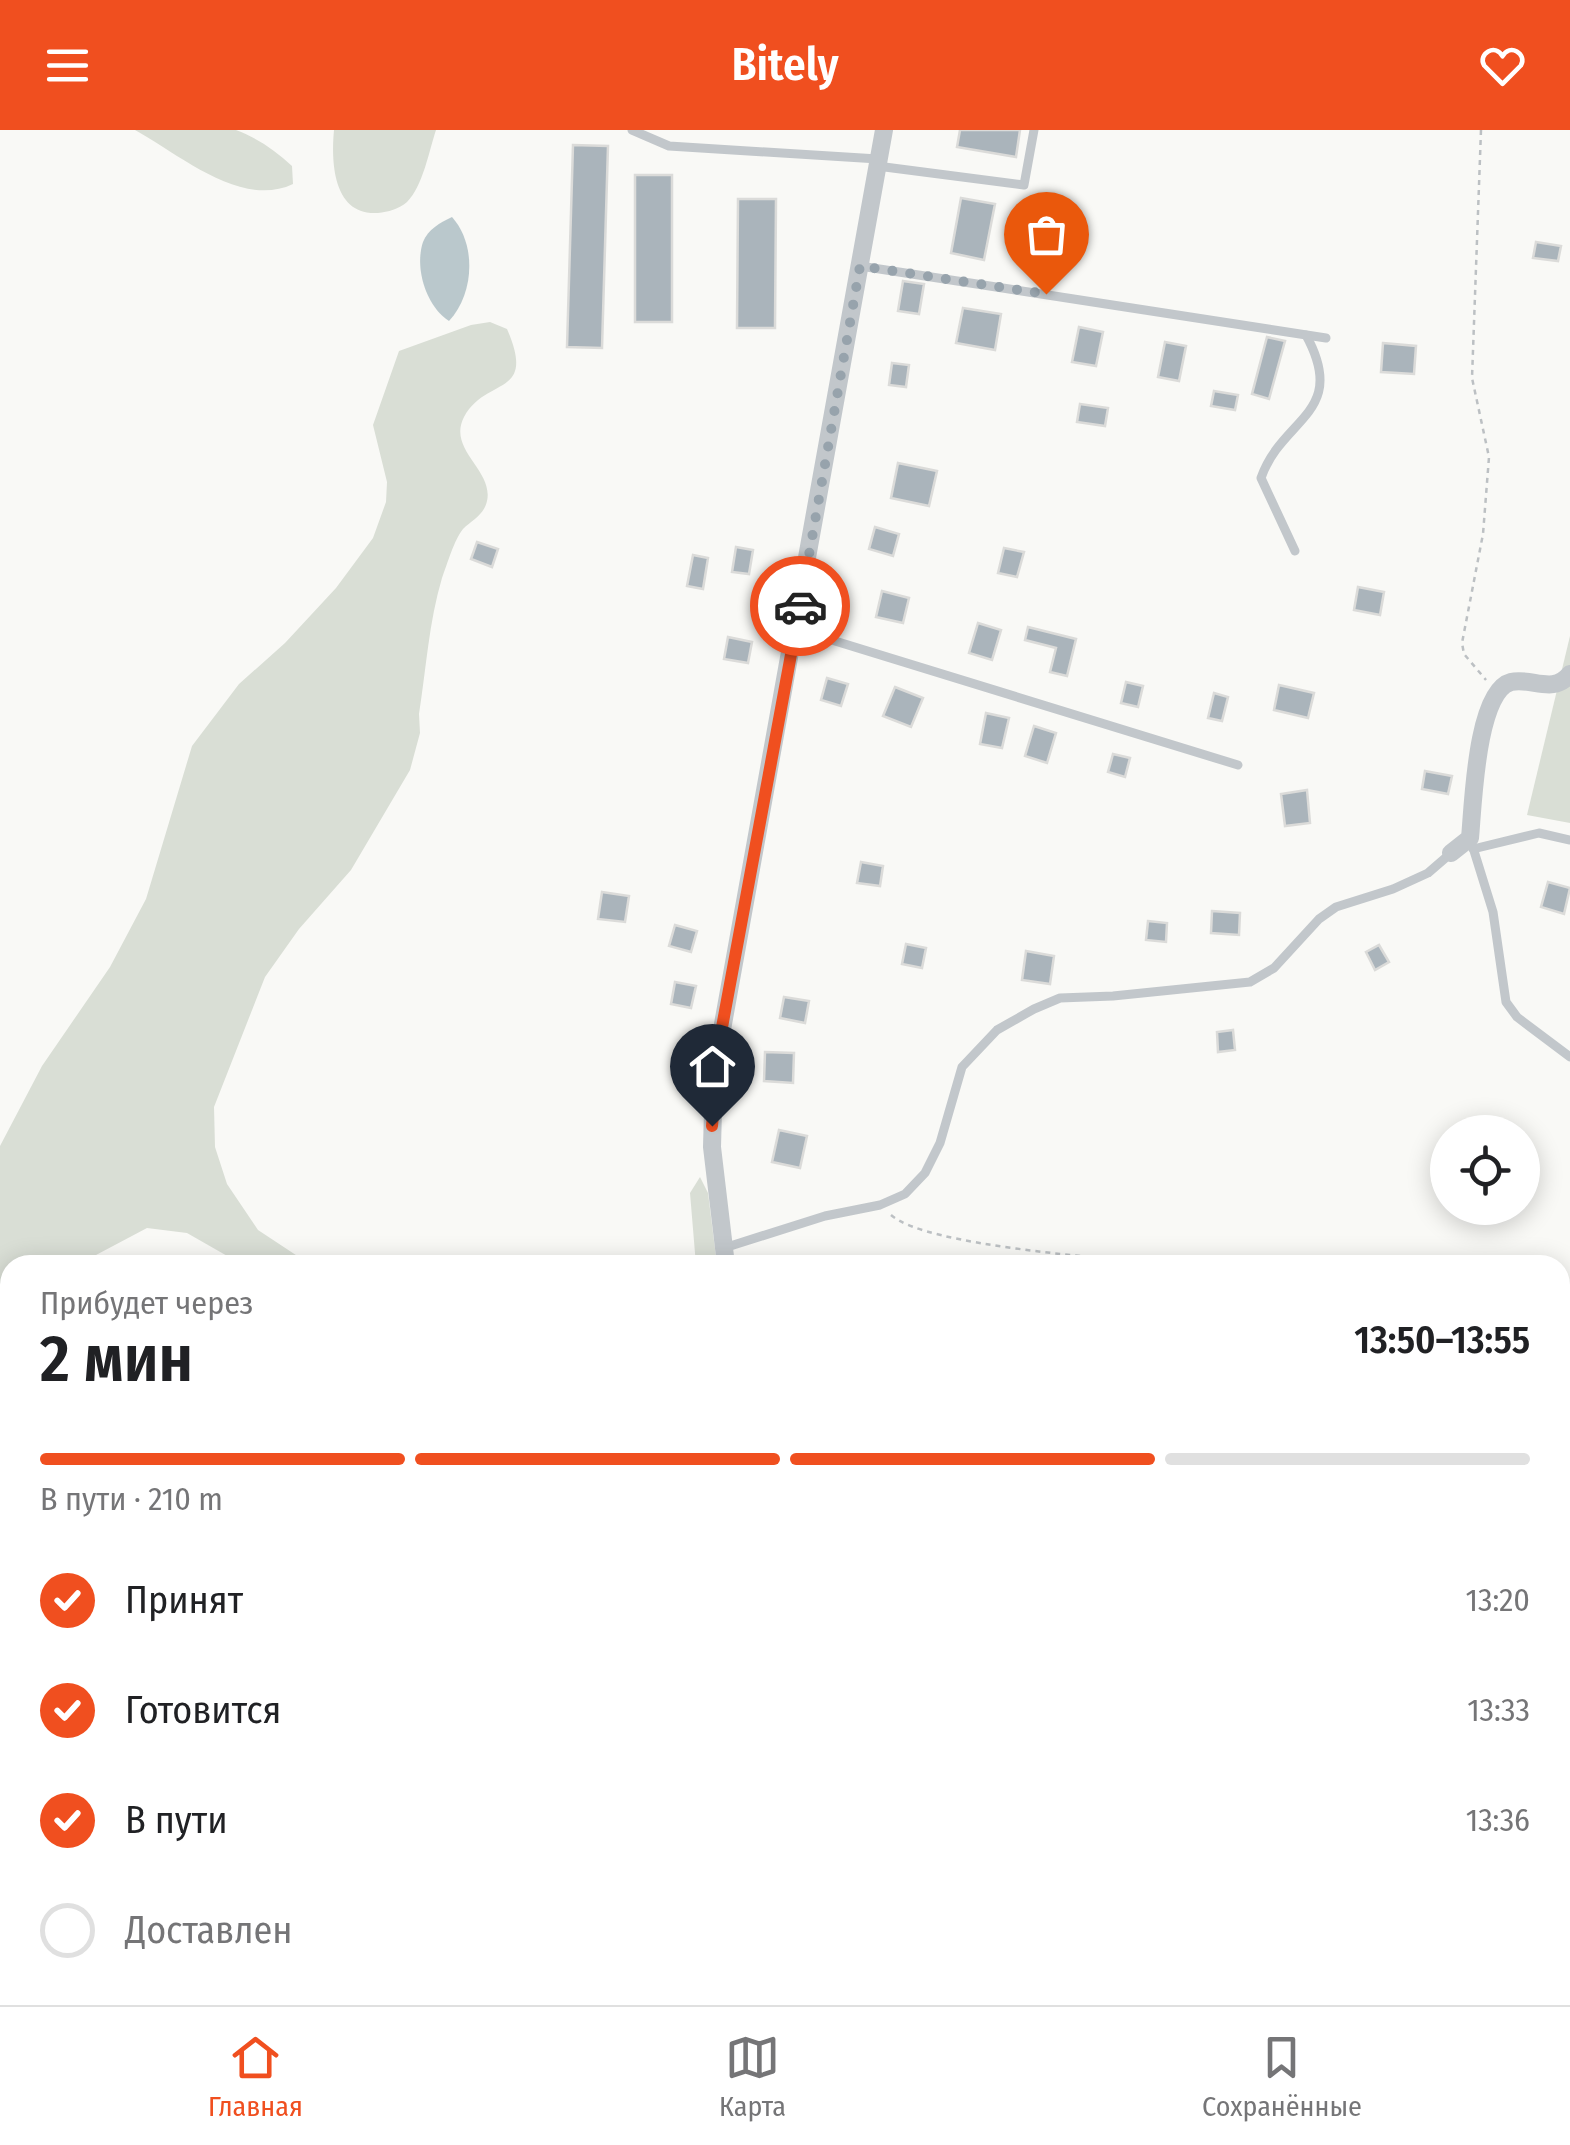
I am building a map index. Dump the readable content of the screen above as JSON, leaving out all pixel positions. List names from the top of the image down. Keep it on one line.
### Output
{"page":{"header":"Bitely","heading":["2 мин","Прибудет через","13:50–13:55"],"bar":"В пути · 210 m","list":[["Принят","13:20"],["Готовится","13:33"],["В пути","13:36"],"Доставлен"],"tabs":["Главная","Карта","Сохранённые"]}}
